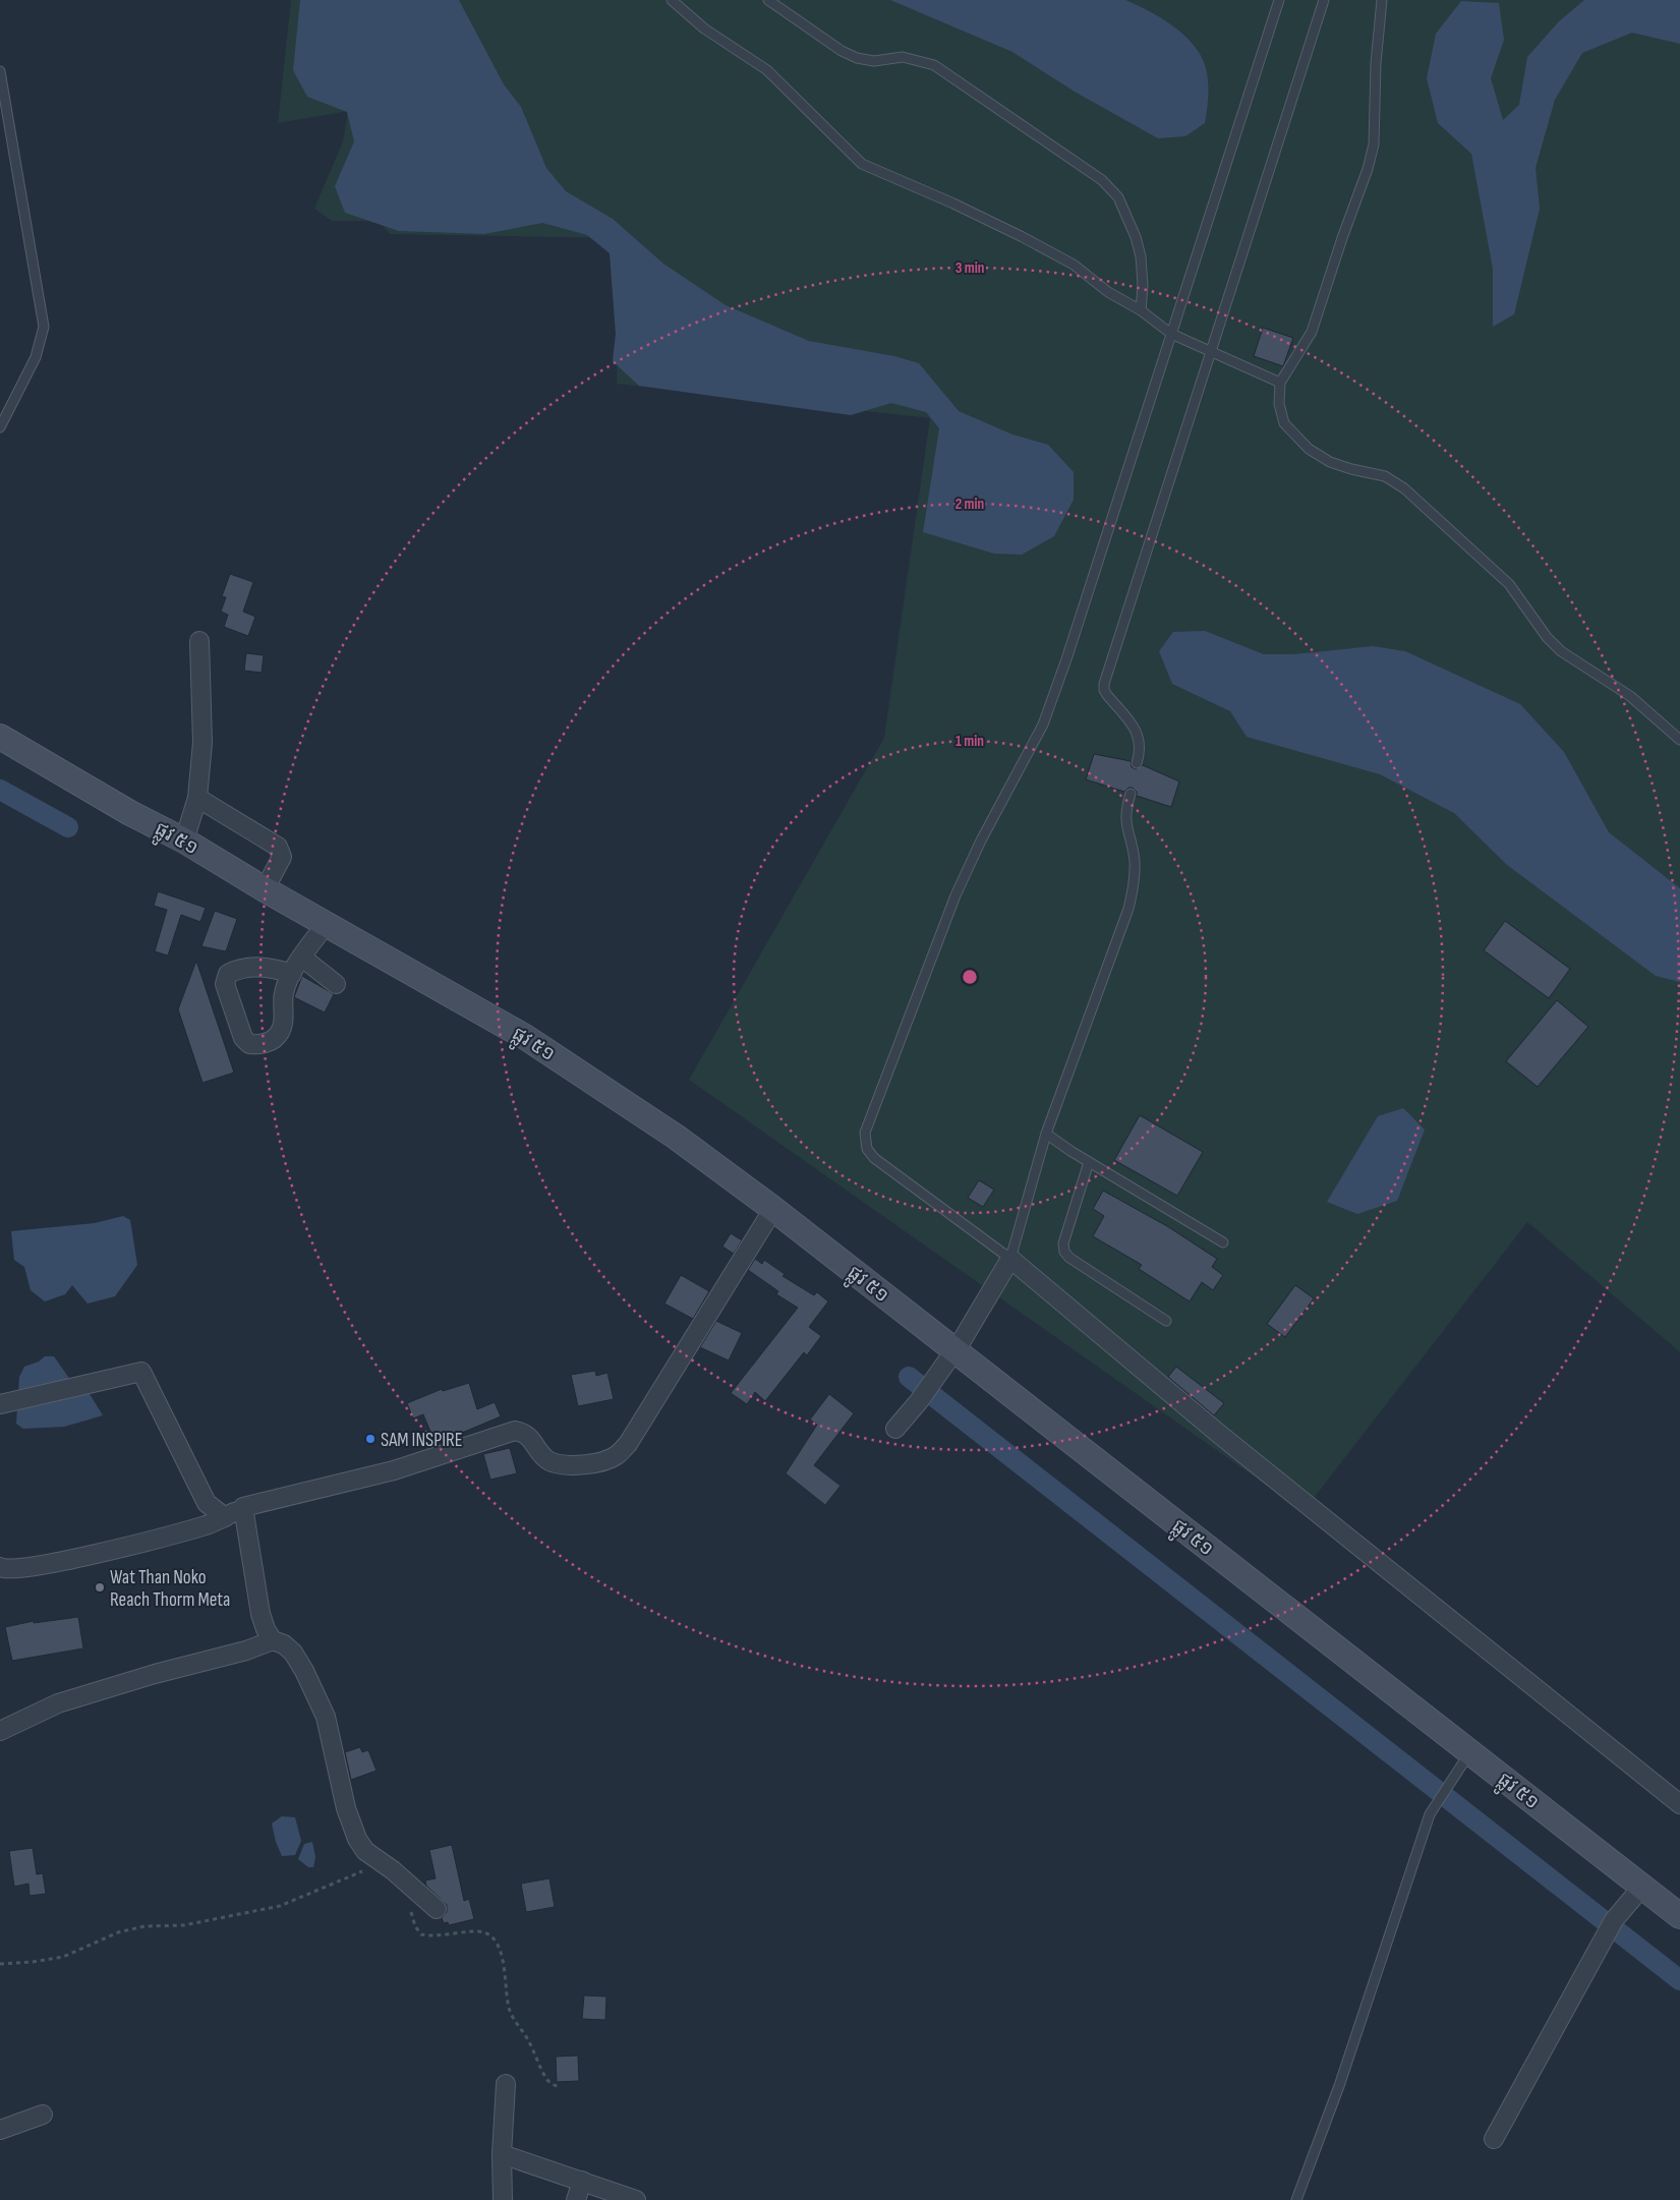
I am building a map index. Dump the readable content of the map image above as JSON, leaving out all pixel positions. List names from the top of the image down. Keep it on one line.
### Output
{"streets":{"main road":["ផ្លូវ ៥១"]},"places":["SAM INSPIRE","Wat Than Noko Reach Thorm Meta"],"rings":["3 min","2 min","1 min"]}
